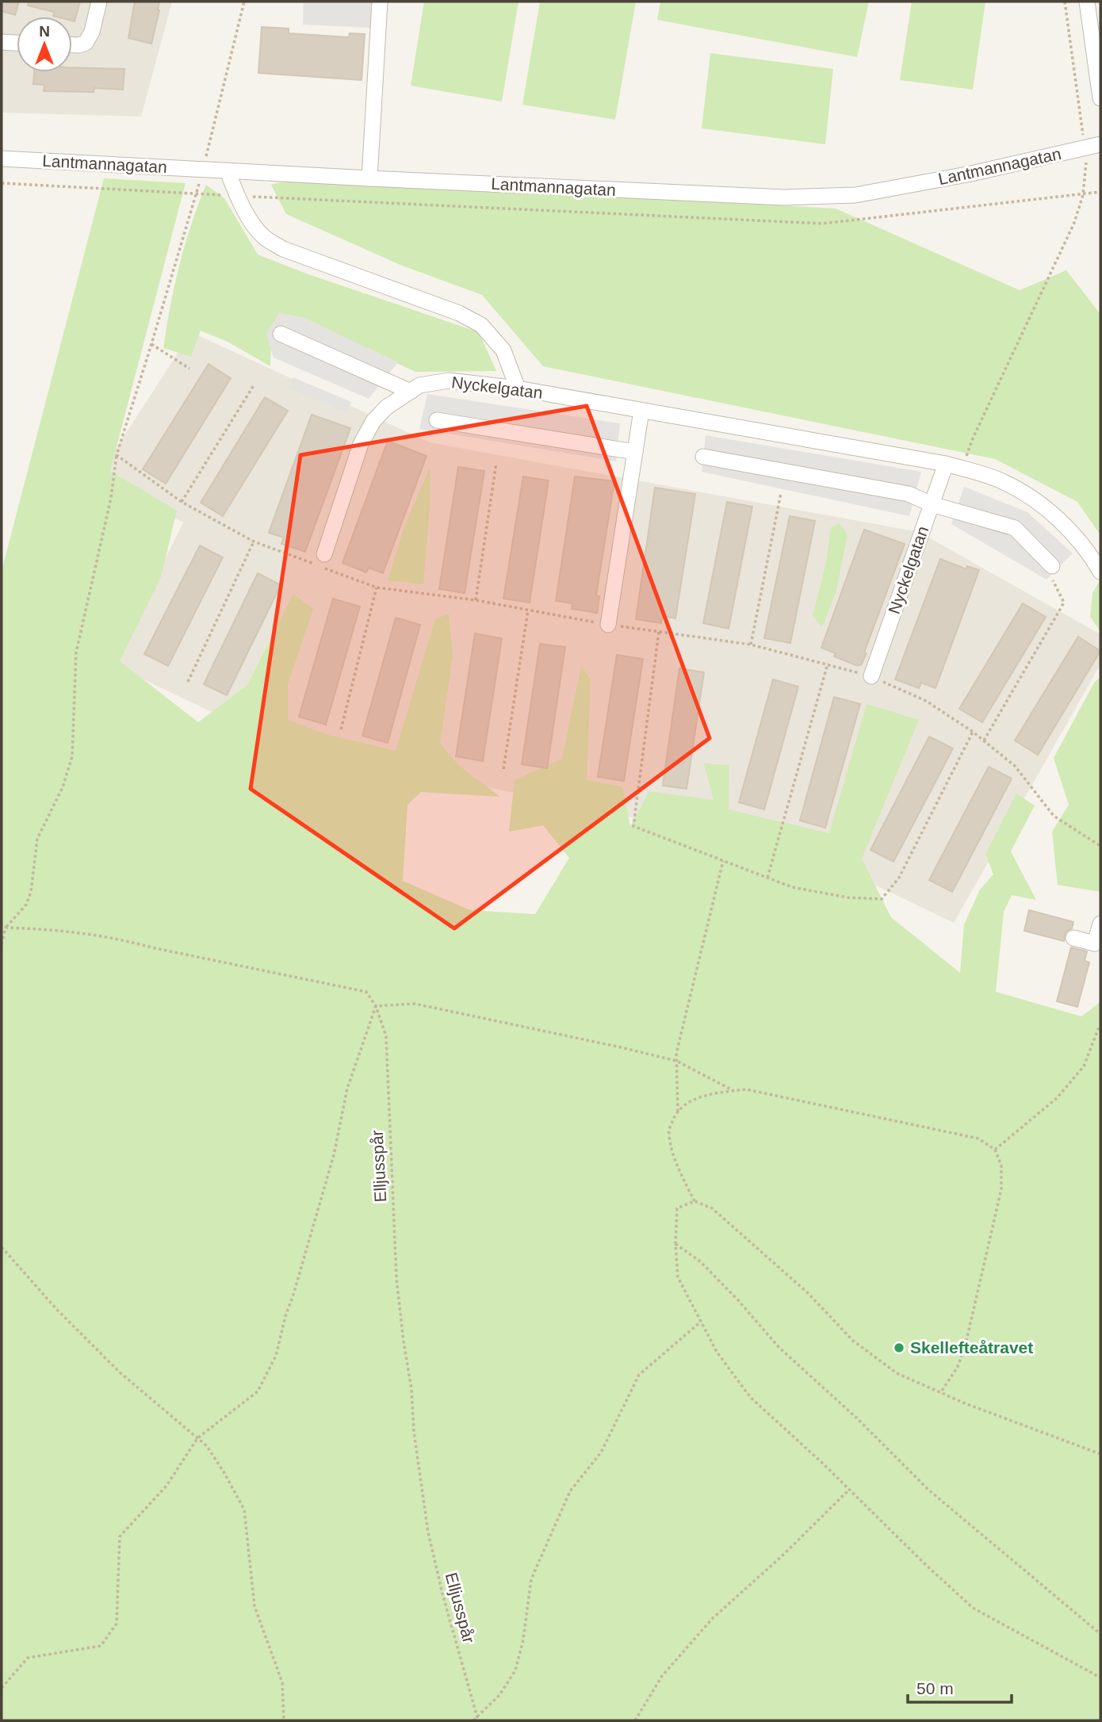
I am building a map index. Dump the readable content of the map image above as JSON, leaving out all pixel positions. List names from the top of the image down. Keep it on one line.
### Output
{"streets":{"street":["Lantmannagatan","Nyckelgatan"],"path":["Elljusspår"]},"places":["Skellefteåtravet"],"scale_bar":"50 m","north":"top"}
